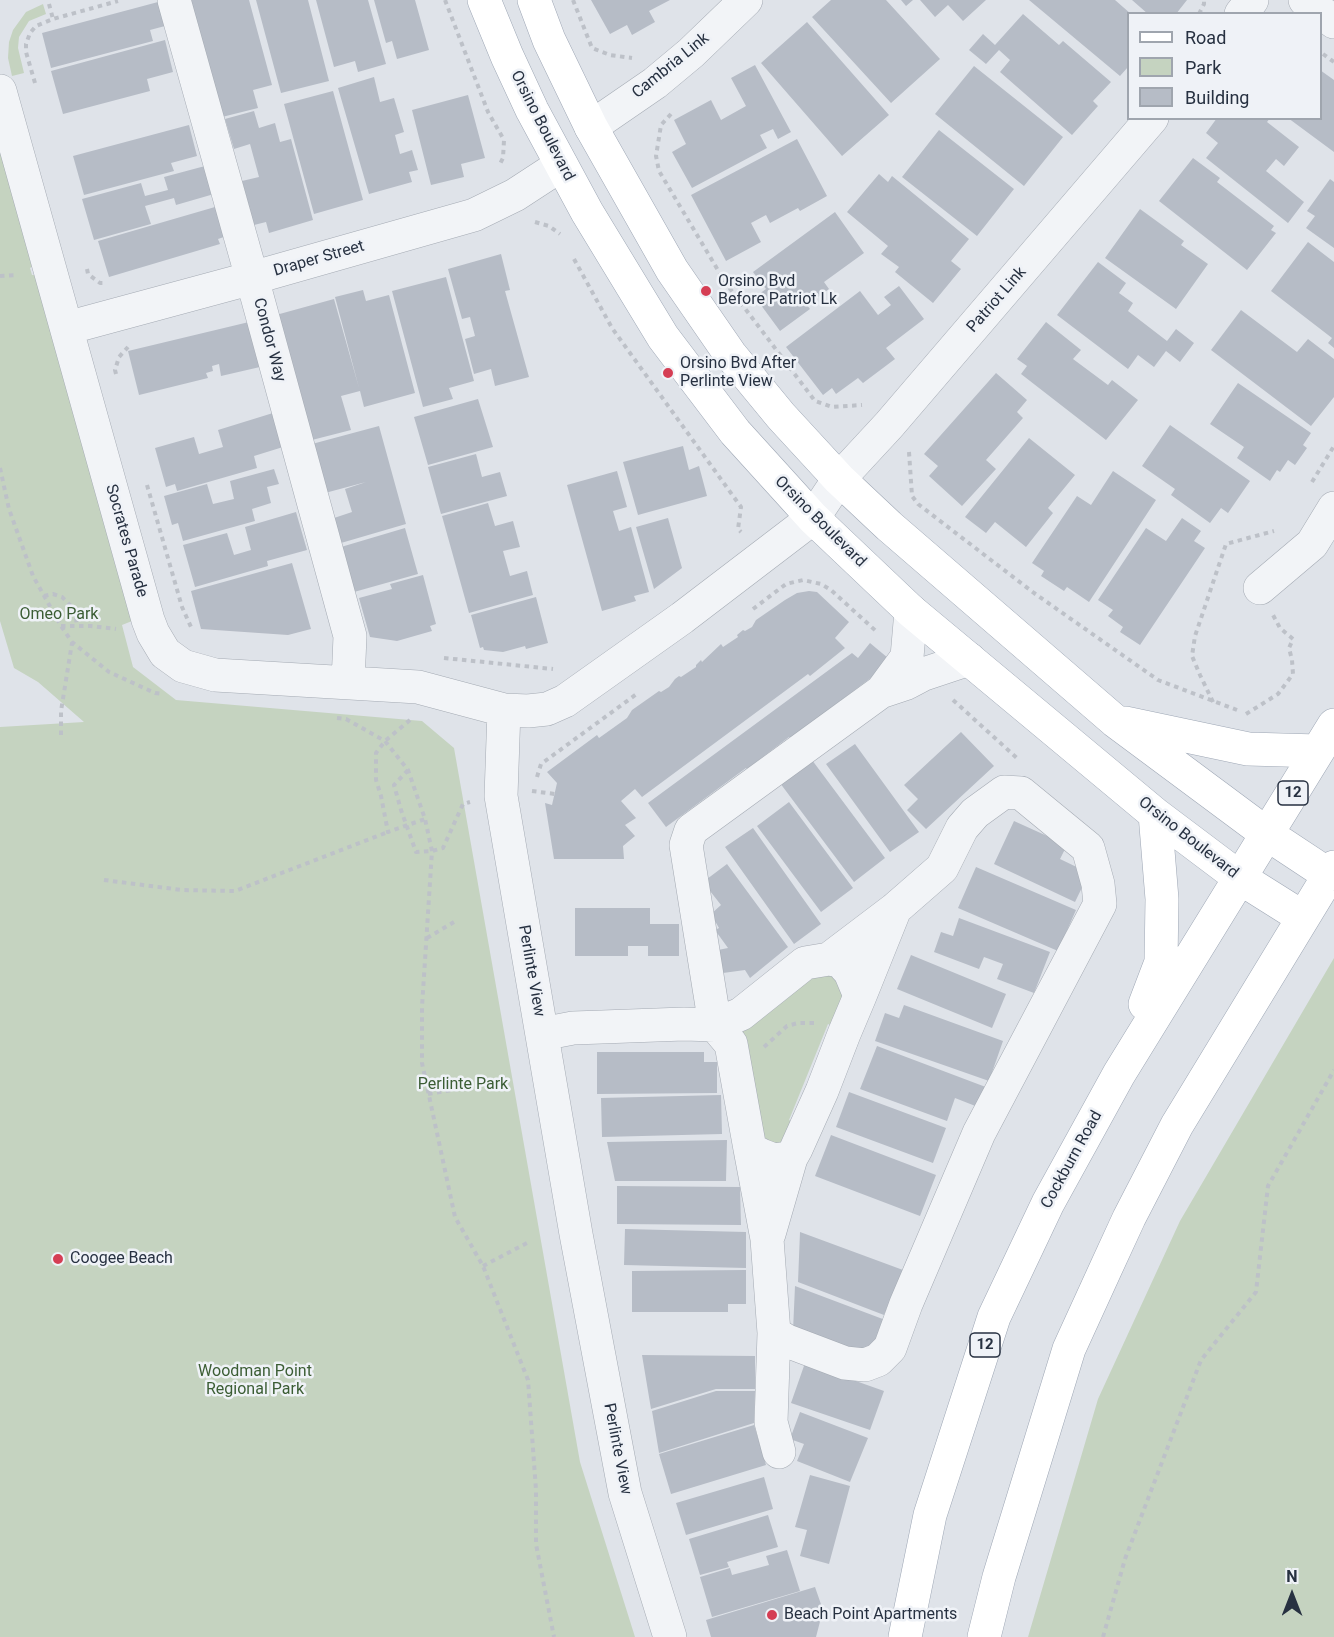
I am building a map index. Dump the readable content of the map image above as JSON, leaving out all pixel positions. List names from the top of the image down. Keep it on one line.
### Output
{"streets":{"main road":["Orsino Boulevard","12","Cockburn Road"],"street":["Cambria Link","Draper Street","Patriot Link","Condor Way","Socrates Parade","Perlinte View"]},"crossings":[["Orsino Boulevard","Draper Street"],["Orsino Boulevard","Cockburn Road"],["Draper Street","Condor Way"],["Draper Street","Socrates Parade"],["Condor Way","Socrates Parade"],["Socrates Parade","Perlinte View"]],"parks":["Omeo Park","Perlinte Park","Woodman Point Regional Park"],"places":["Orsino Bvd Before Patriot Lk","Orsino Bvd After Perlinte View","Coogee Beach","Beach Point Apartments"],"legend":["Road","Park","Building"],"north":"top"}
